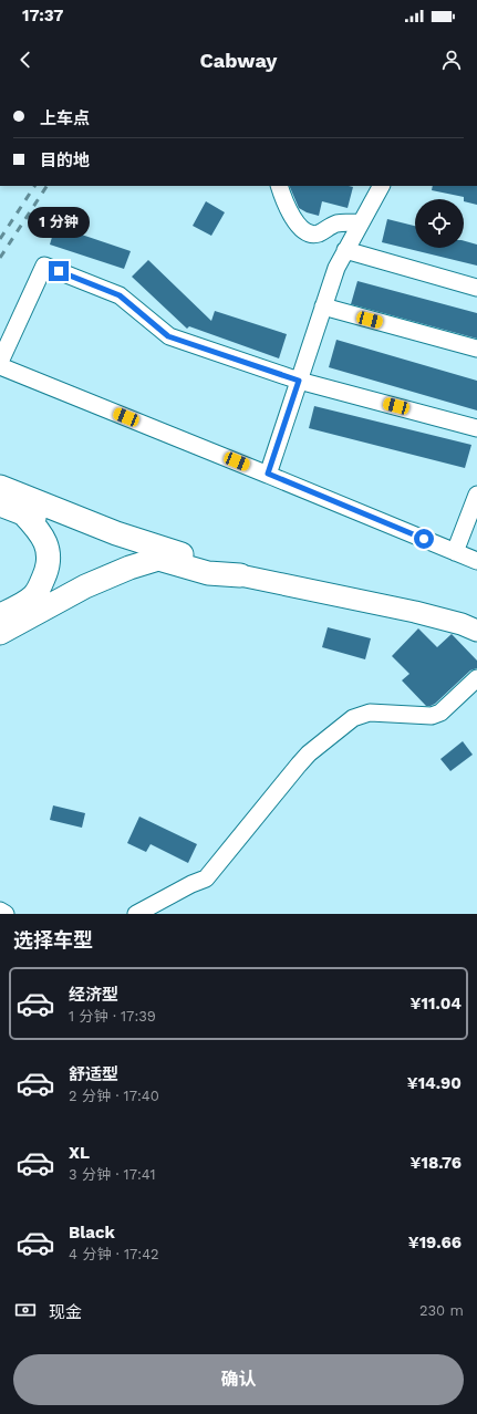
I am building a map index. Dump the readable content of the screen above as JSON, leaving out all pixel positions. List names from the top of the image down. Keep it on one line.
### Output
{"page":{"status":"17:37","header":"Cabway","banner":["上车点","目的地"],"bubble":"1 分钟","heading":"选择车型","list":[{"name":"经济型","note":"1 分钟 · 17:39","value":"¥11.04"},{"name":"舒适型","note":"2 分钟 · 17:40","value":"¥14.90"},{"name":"XL","note":"3 分钟 · 17:41","value":"¥18.76"},{"name":"Black","note":"4 分钟 · 17:42","value":"¥19.66"}],"pay":["现金","230 m"],"buttons":"确认"}}
